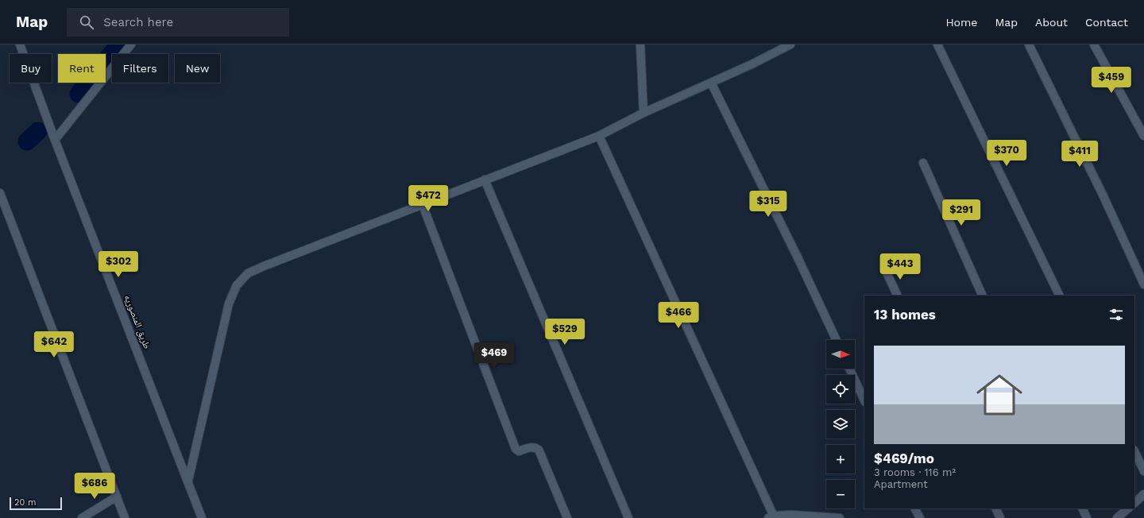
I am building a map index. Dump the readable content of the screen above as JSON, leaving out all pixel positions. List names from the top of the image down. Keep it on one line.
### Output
{"streets":{"street":["طريق المنصوريه"]},"scale_bar":"20 m","north":"right","page":{"header":"Map","search":"Search here","nav":["Home","Map","About","Contact"],"chip":["Buy","Rent","Filters","New"],"price":["$459","$370","$411","$472","$315","$291","$302","$443","$466","$529","$642","$469","$686"],"heading":"13 homes","list":[{"name":"$469/mo","note":"3 rooms · 116 m² · Apartment"}],"map_buttons":["+","−"],"scale":"20 m"}}
